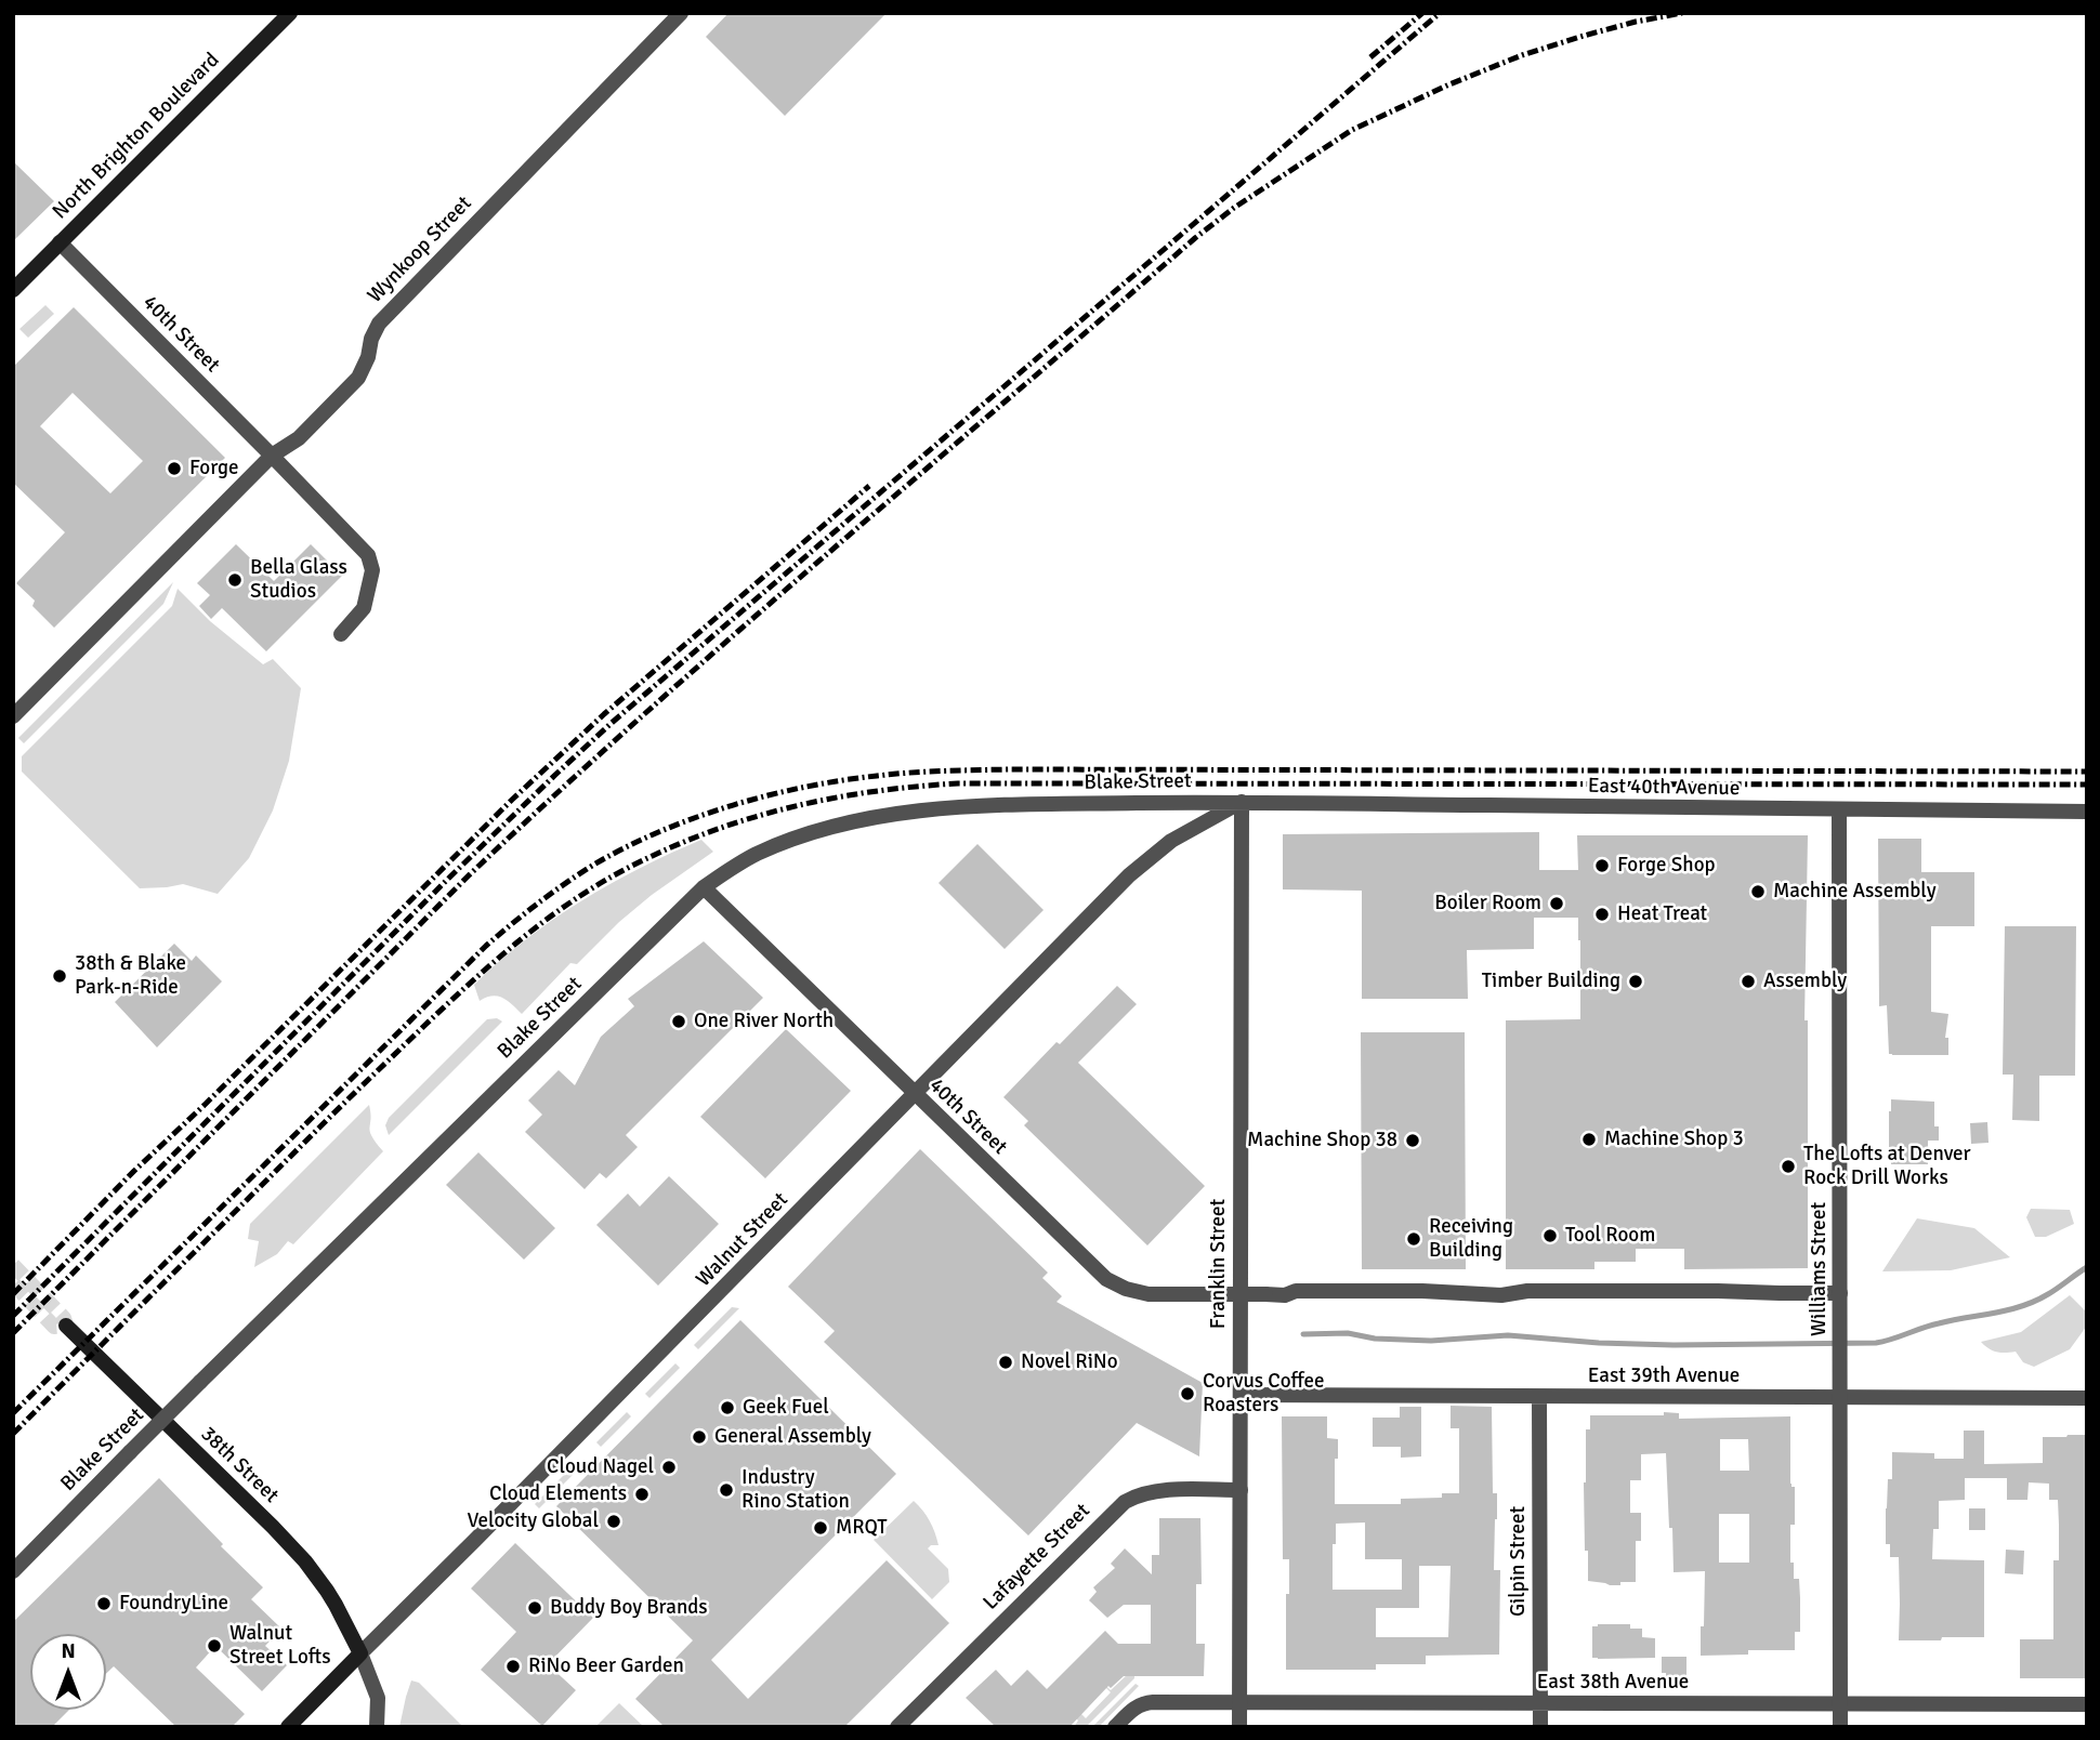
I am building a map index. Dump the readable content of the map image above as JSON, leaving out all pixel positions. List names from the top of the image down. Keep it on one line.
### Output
{"streets":{"main road":["North Brighton Boulevard","Walnut Street","38th Street"],"street":["Wynkoop Street","40th Street","Blake Street","East 40th Avenue","Franklin Street","Williams Street","East 39th Avenue","Lafayette Street","Gilpin Street","East 38th Avenue"]},"crossings":[["North Brighton Boulevard","40th Street"],["Wynkoop Street","40th Street"],["40th Street","Blake Street"],["40th Street","Walnut Street"],["40th Street","Franklin Street"],["Blake Street","East 40th Avenue"],["Blake Street","Walnut Street"],["Blake Street","Franklin Street"],["East 40th Avenue","Walnut Street"],["East 40th Avenue","Franklin Street"],["East 40th Avenue","Williams Street"],["Walnut Street","Franklin Street"],["Walnut Street","38th Street"],["Franklin Street","East 39th Avenue"],["Franklin Street","Lafayette Street"],["Franklin Street","East 38th Avenue"],["Williams Street","East 39th Avenue"],["Williams Street","East 38th Avenue"],["East 39th Avenue","Gilpin Street"],["Gilpin Street","East 38th Avenue"]],"places":["Forge","Bella Glass Studios","Forge Shop","Machine Assembly","Boiler Room","Heat Treat","38th & Blake Park-n-Ride","Timber Building","Assembly","One River North","Machine Shop 3","Machine Shop 38","The Lofts at Denver Rock Drill Works","Tool Room","Receiving Building","Novel RiNo","Corvus Coffee Roasters","Geek Fuel","General Assembly","Cloud Nagel","Industry Rino Station","Cloud Elements","Velocity Global","MRQT","FoundryLine","Buddy Boy Brands","Walnut Street Lofts","RiNo Beer Garden"],"north":"top"}
